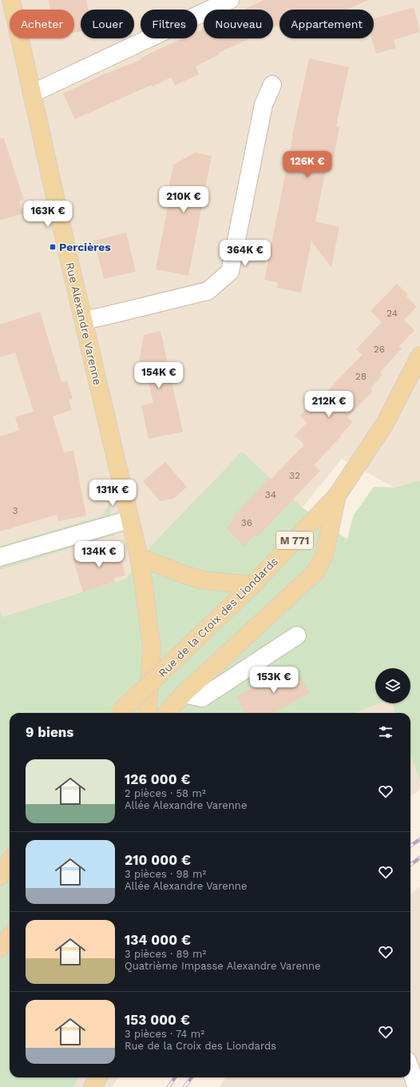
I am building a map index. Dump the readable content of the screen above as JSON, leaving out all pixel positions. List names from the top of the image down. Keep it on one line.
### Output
{"streets":{"main road":["Rue Alexandre Varenne","M 771","Rue de la Croix des Liondards"]},"places":{"transit":["Percières"]},"house_numbers":["24","26","28","32","34","3","36"],"page":{"chip":["Acheter","Louer","Filtres","Nouveau","Appartement"],"price":["126K €","210K €","163K €","364K €","154K €","212K €","131K €","134K €","153K €"],"heading":"9 biens","list":[{"name":"126 000 €","note":"2 pièces · 58 m² · Allée Alexandre Varenne"},{"name":"210 000 €","note":"3 pièces · 98 m² · Allée Alexandre Varenne"},{"name":"134 000 €","note":"3 pièces · 89 m² · Quatrième Impasse Alexandre Varenne"},{"name":"153 000 €","note":"3 pièces · 74 m² · Rue de la Croix des Liondards"}]}}
